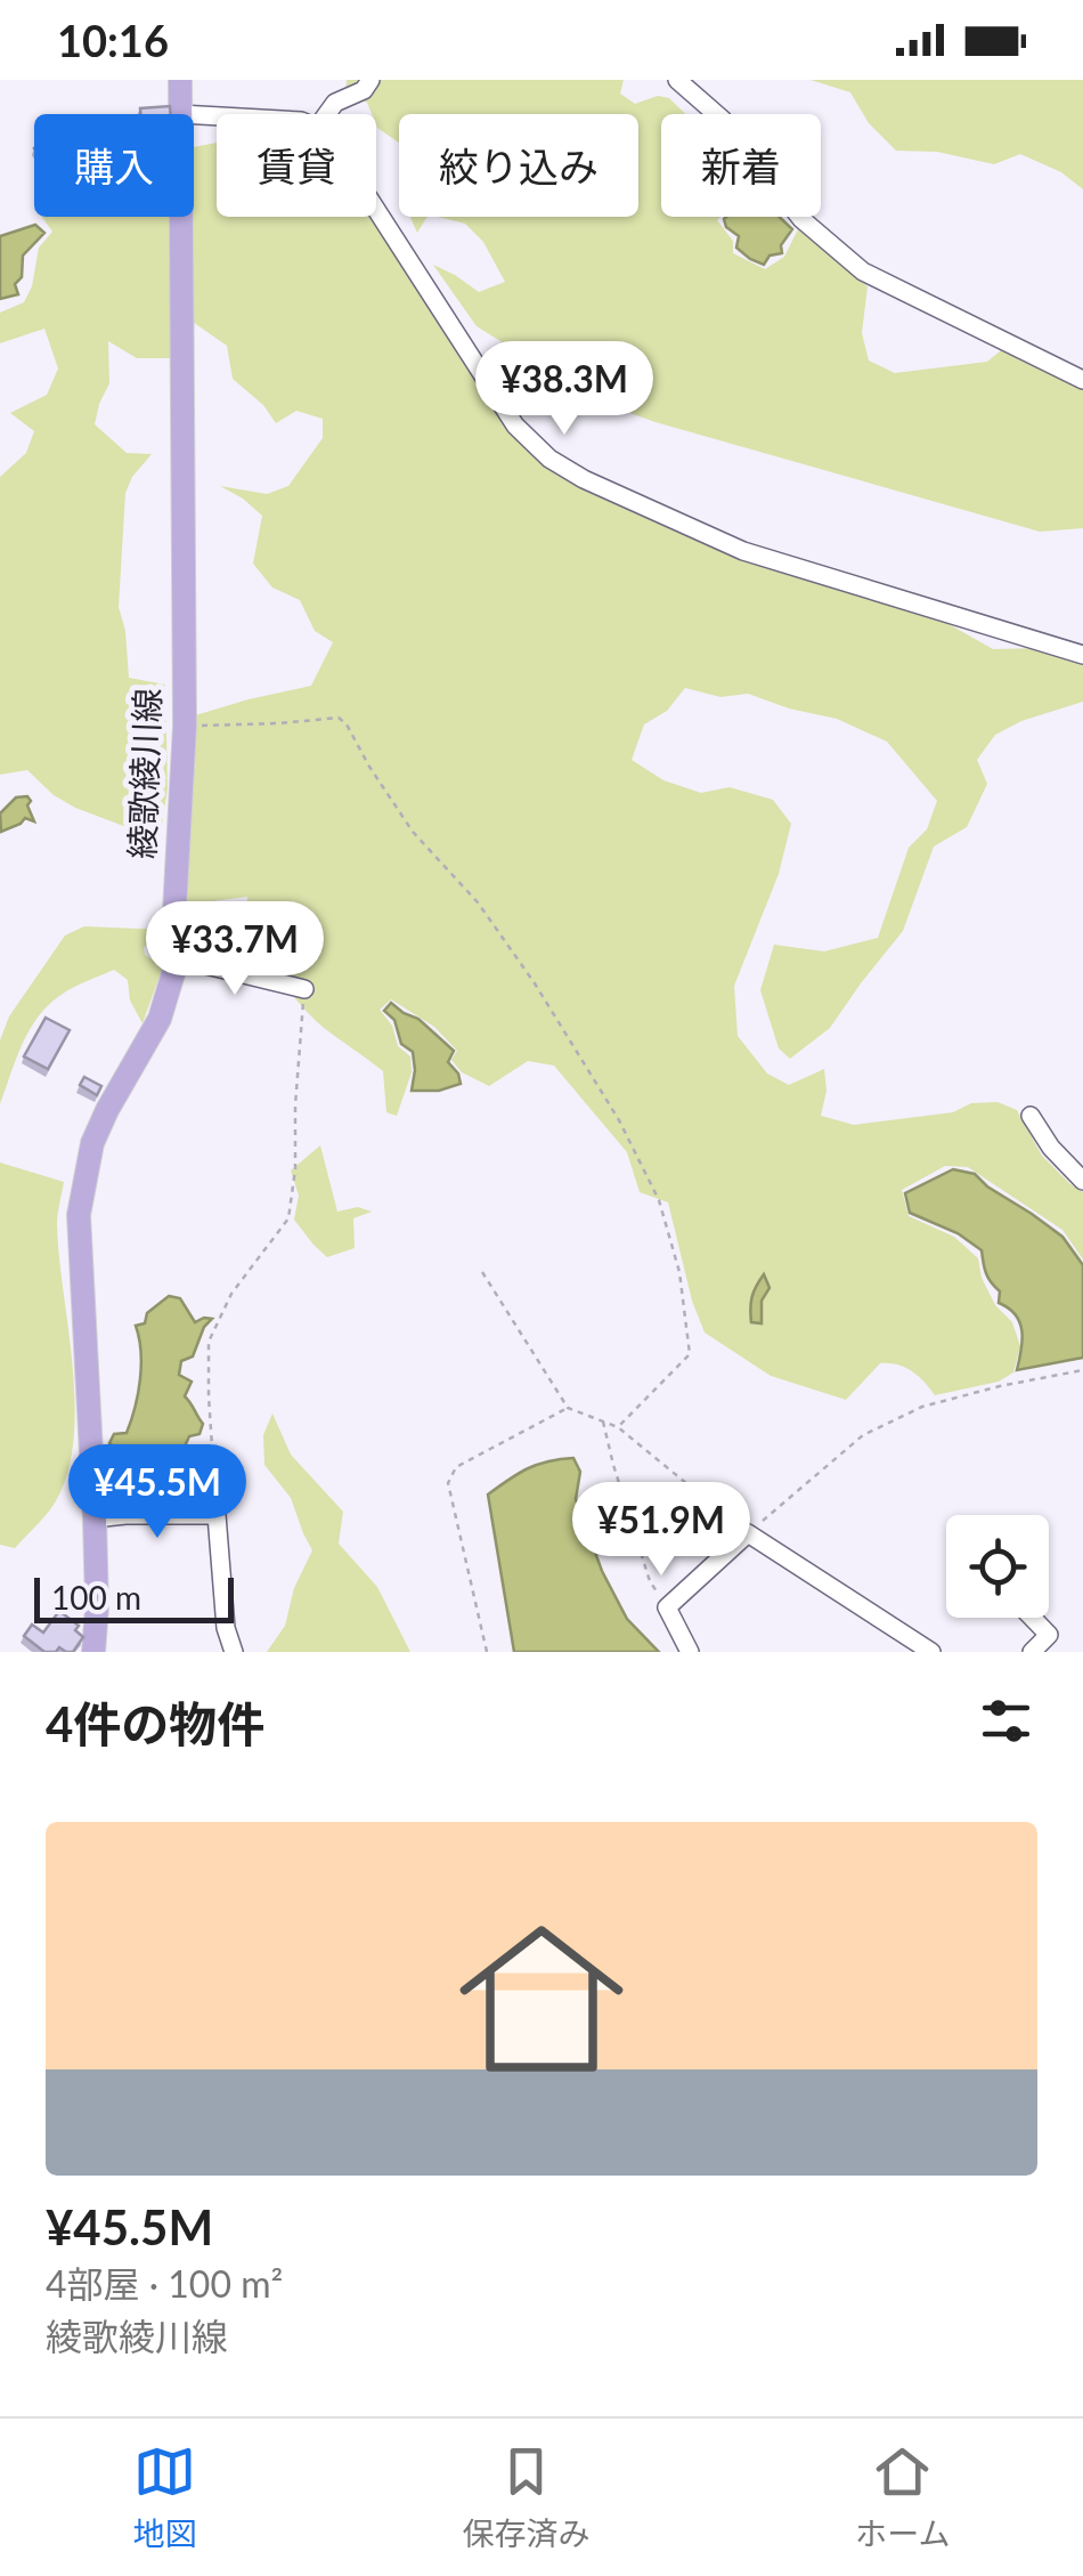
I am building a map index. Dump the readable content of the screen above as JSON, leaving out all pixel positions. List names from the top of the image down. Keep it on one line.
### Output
{"streets":{"main road":["綾歌綾川線"]},"scale_bar":"100 m","page":{"status":"10:16","chip":["購入","賃貸","絞り込み","新着"],"price":["¥38.3M","¥33.7M","¥45.5M","¥51.9M"],"scale":"100 m","heading":"4件の物件","list":[{"name":"¥45.5M","note":"4部屋 · 100 m² · 綾歌綾川線"}],"tabs":["地図","保存済み","ホーム"]}}
